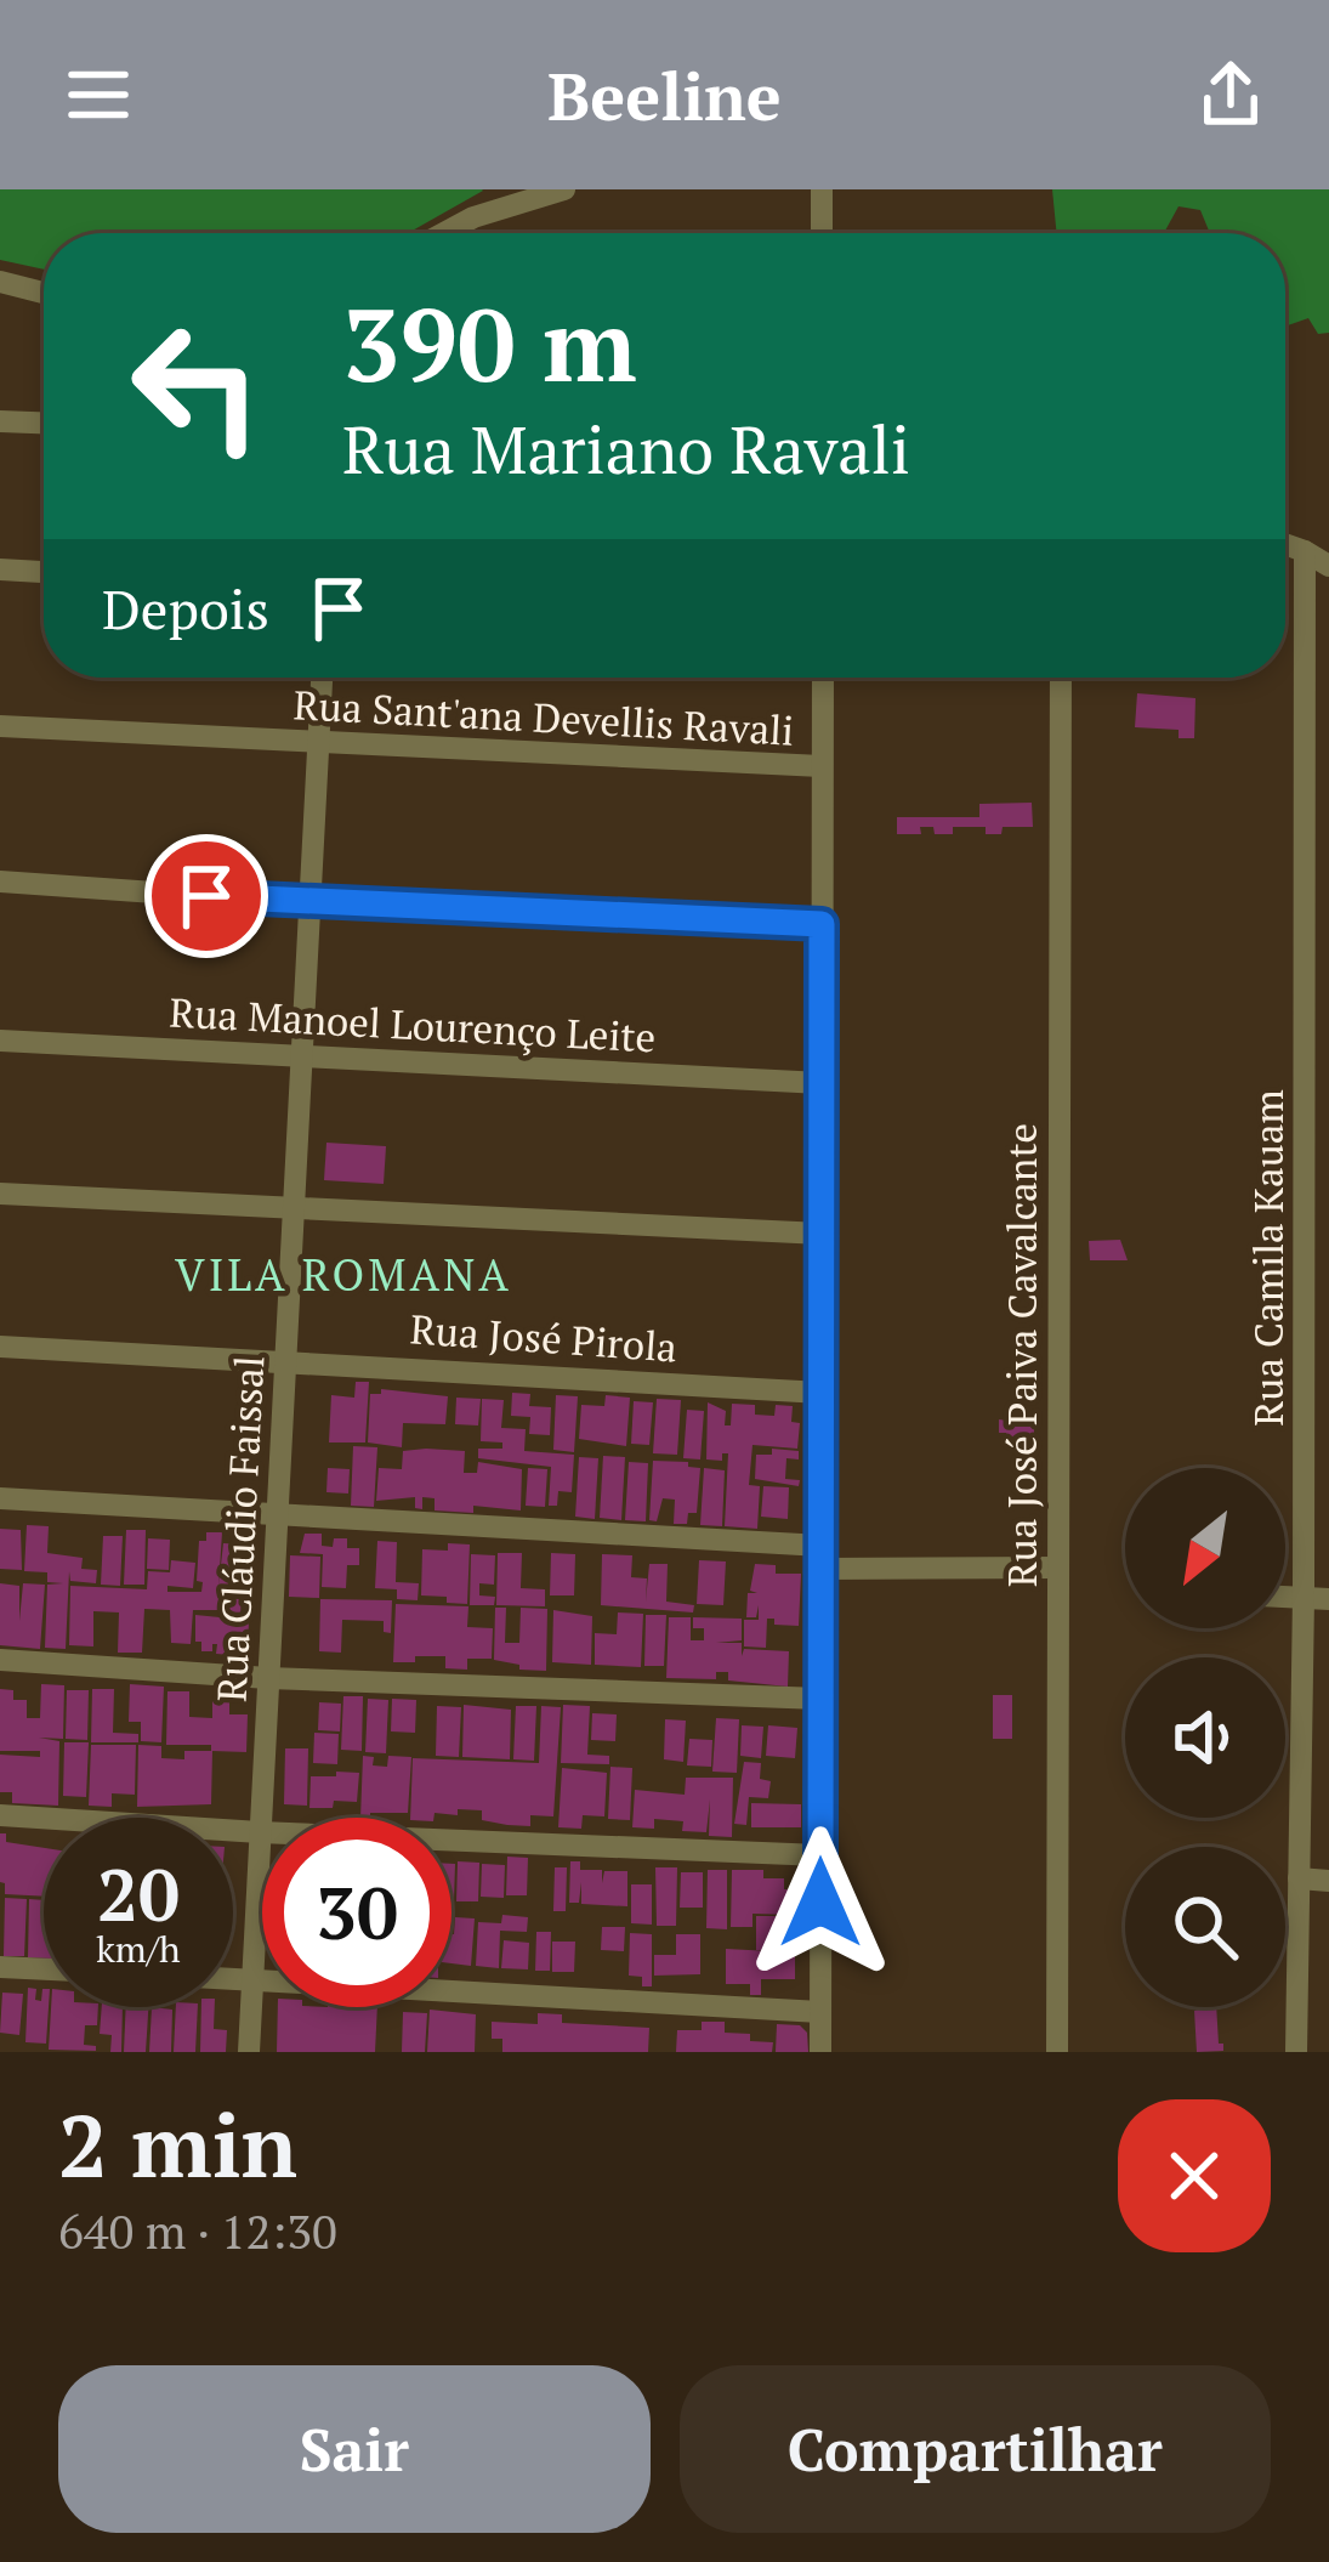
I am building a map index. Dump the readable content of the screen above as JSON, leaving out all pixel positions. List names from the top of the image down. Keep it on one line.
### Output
{"streets":{"street":["Rua Sant'ana Devellis Ravali","Rua Manoel Lourenço Leite","Rua Camila Kauam","Rua José Pirola","Rua José Paiva Cavalcante","Rua Cláudio Faissal"]},"crossings":[["Rua Sant'ana Devellis Ravali","Rua Cláudio Faissal"],["Rua Manoel Lourenço Leite","Rua Cláudio Faissal"],["Rua José Pirola","Rua Cláudio Faissal"]],"districts":["VILA ROMANA"],"north":"bottom left","page":{"header":"Beeline","turn":["390 m","Rua Mariano Ravali"],"then":"Depois","speed":"20 km/h","limit":"30","heading":["2 min","640 m · 12:30"],"buttons":["Sair","Compartilhar"]}}
